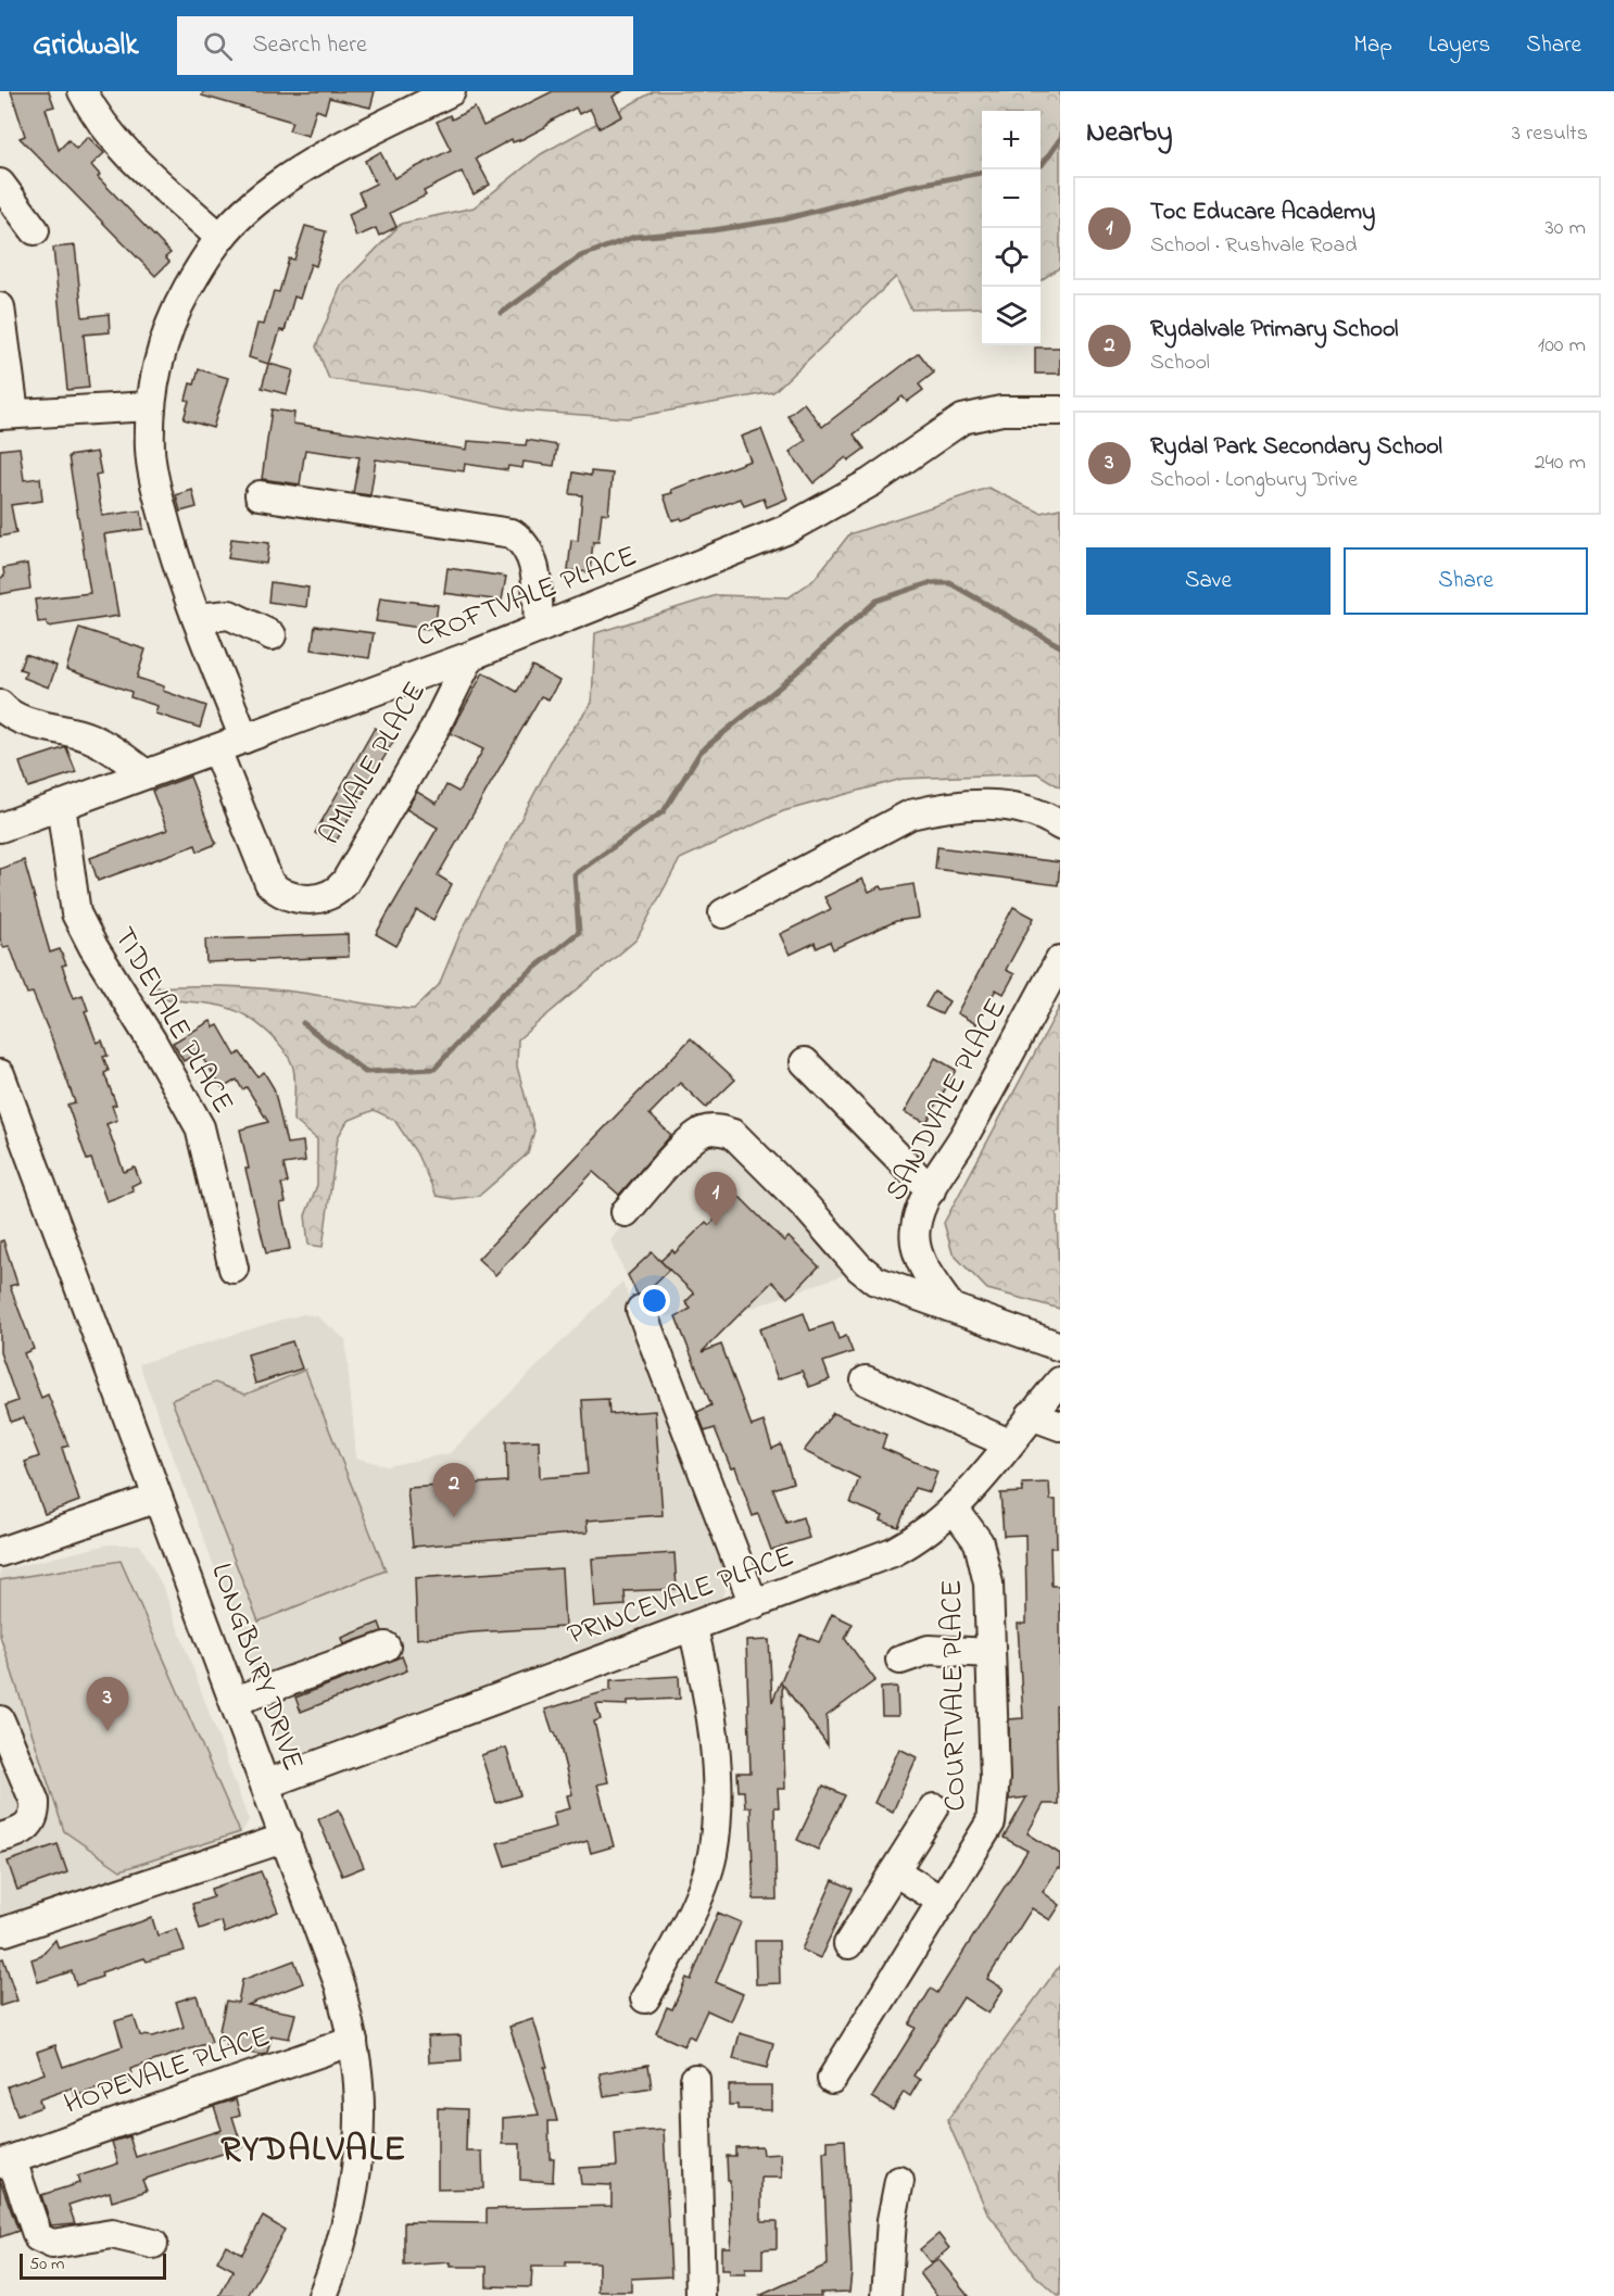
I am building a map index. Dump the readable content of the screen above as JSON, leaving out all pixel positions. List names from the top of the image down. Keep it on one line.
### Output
{"streets":{"street":["CROFTVALE PLACE","AMVALE PLACE","TIDEVALE PLACE","SANDVALE PLACE","PRINCEVALE PLACE","LONGBURY DRIVE","COURTVALE PLACE","HOPEVALE PLACE"]},"crossings":[["CROFTVALE PLACE","AMVALE PLACE"],["CROFTVALE PLACE","TIDEVALE PLACE"],["PRINCEVALE PLACE","LONGBURY DRIVE"],["PRINCEVALE PLACE","COURTVALE PLACE"],["LONGBURY DRIVE","HOPEVALE PLACE"]],"districts":["RYDALVALE"],"scale_bar":"50 m","page":{"header":"Gridwalk","search":"Search here","nav":["Map","Layers","Share"],"heading":["Nearby","3 results"],"map_buttons":["+","−"],"list":[{"mark":"1","name":"Toc Educare Academy","note":"School · Rushvale Road","value":"30 m"},{"mark":"2","name":"Rydalvale Primary School","note":"School","value":"100 m"},{"mark":"3","name":"Rydal Park Secondary School","note":"School · Longbury Drive","value":"240 m"}],"buttons":["Save","Share"],"pins":["1","2","3"],"scale":"50 m"}}
